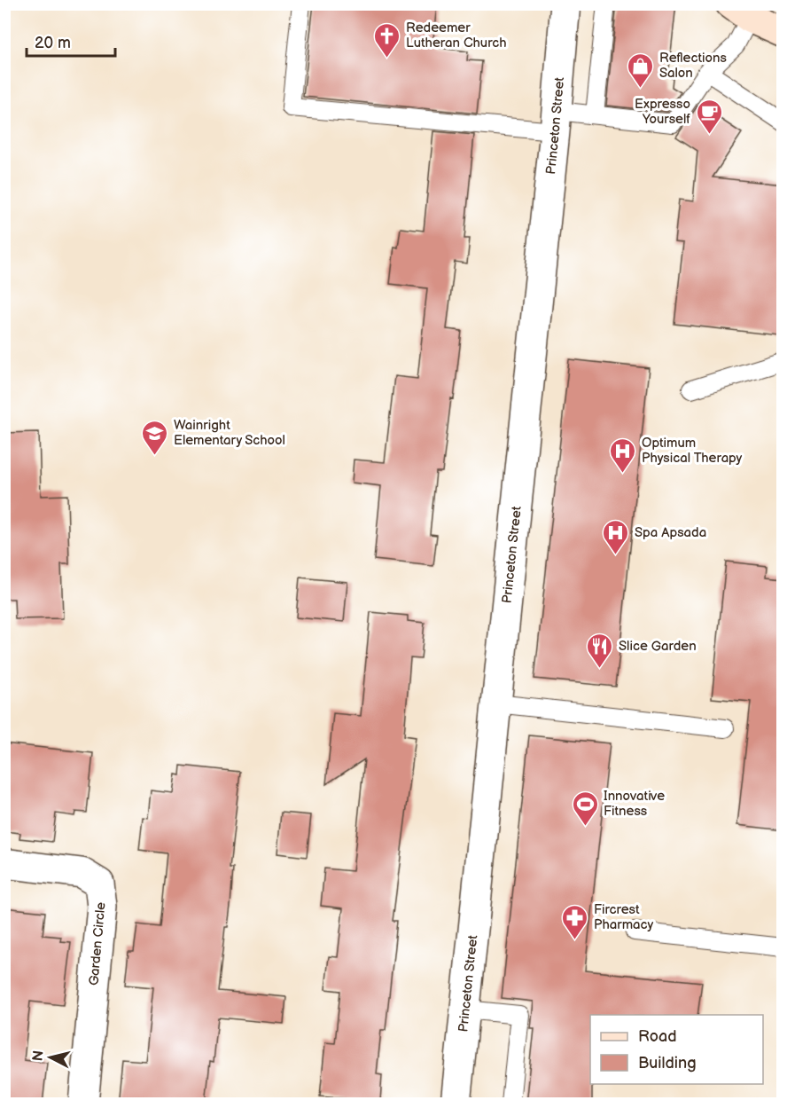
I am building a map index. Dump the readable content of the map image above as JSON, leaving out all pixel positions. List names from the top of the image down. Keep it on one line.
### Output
{"streets":{"street":["Princeton Street","Garden Circle"]},"places":{"church":["Redeemer Lutheran Church"],"shop":["Reflections Salon"],"cafe":["Expresso Yourself"],"school or university":["Wainright Elementary School"],"hospital":["Optimum Physical Therapy","Spa Apsada"],"restaurant":["Slice Garden"],"sports":["Innovative Fitness"],"pharmacy":["Fircrest Pharmacy"]},"legend":["Road","Building"],"scale_bar":"20 m","north":"left"}
